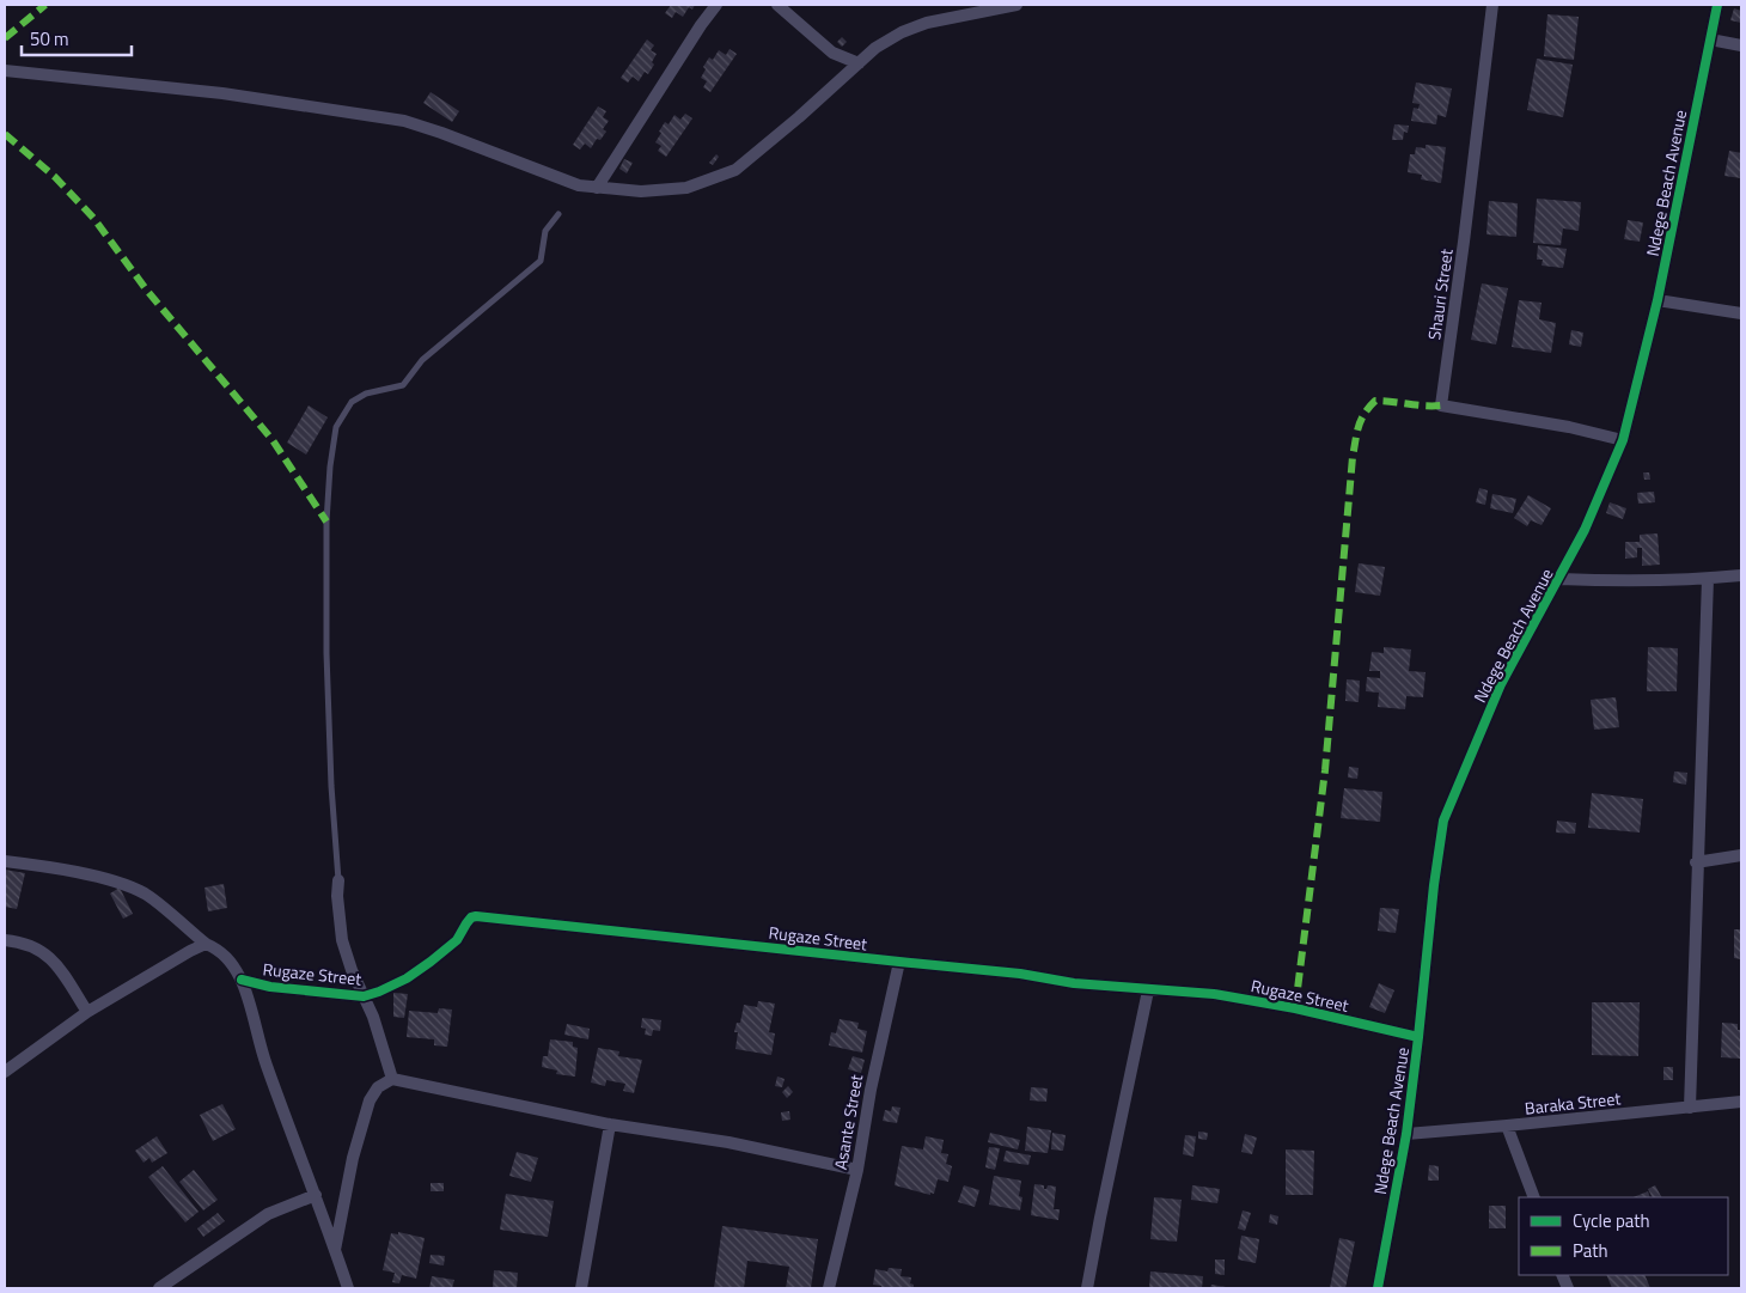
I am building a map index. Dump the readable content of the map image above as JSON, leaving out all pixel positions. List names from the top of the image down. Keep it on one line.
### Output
{"streets":{"street":["Ndege Beach Avenue","Shauri Street","Rugaze Street","Baraka Street","Asante Street"]},"crossings":[["Ndege Beach Avenue","Shauri Street"],["Ndege Beach Avenue","Rugaze Street"],["Ndege Beach Avenue","Baraka Street"],["Rugaze Street","Asante Street"]],"legend":["Cycle path","Path"],"scale_bar":"50 m"}
